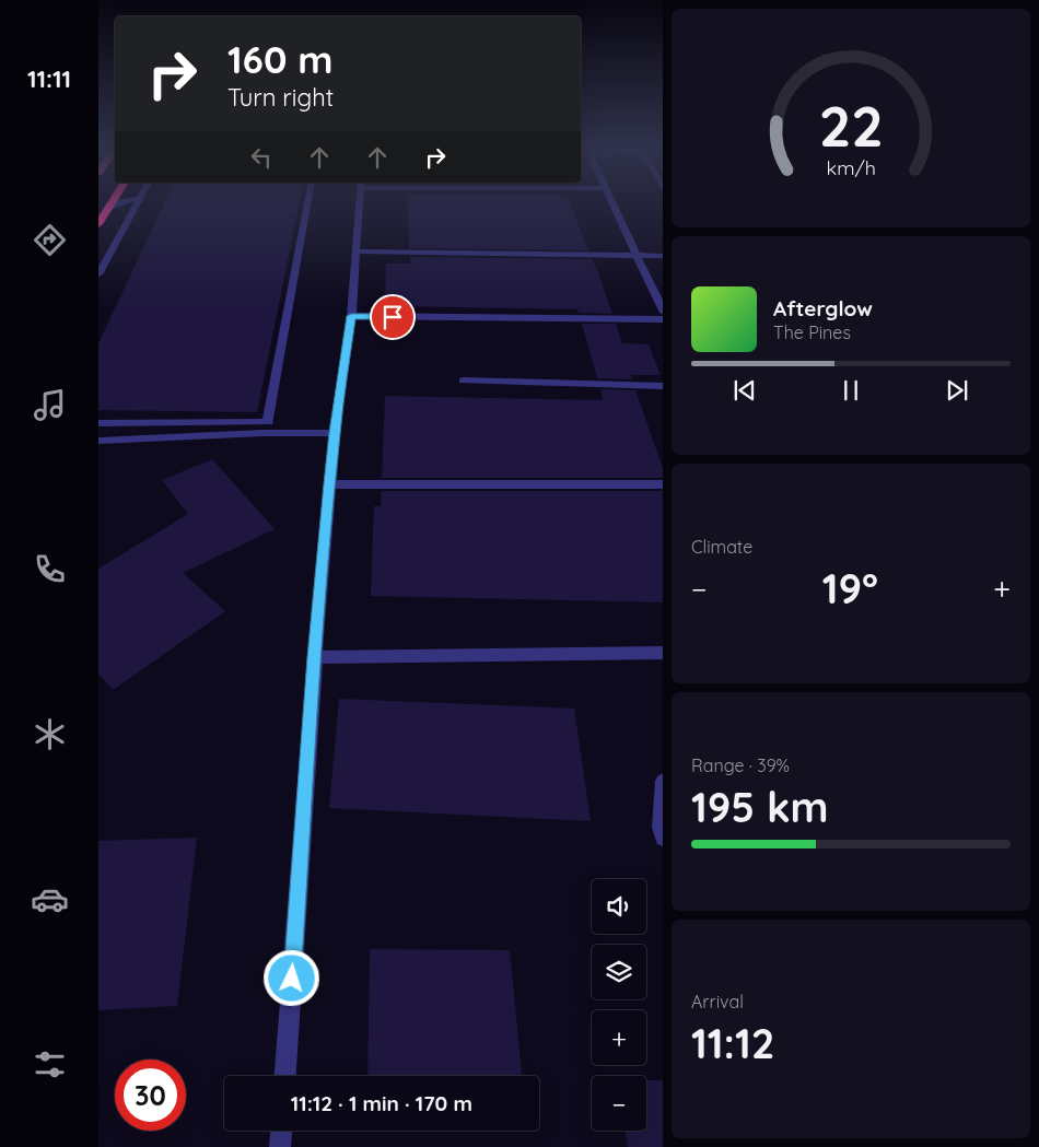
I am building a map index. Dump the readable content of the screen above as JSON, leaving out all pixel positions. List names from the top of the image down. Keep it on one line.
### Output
{"page":{"tabs":"11:11","turn":["160 m","Turn right"],"song":["Afterglow","The Pines"],"tile":["Climate",["Range · 39%","195 km"],["Arrival","11:12"]],"heat":["−","19°","+"],"map_buttons":["+","−"],"limit":"30","trip":"11:12 · 1 min · 170 m","gauge":["22","km/h"]}}
